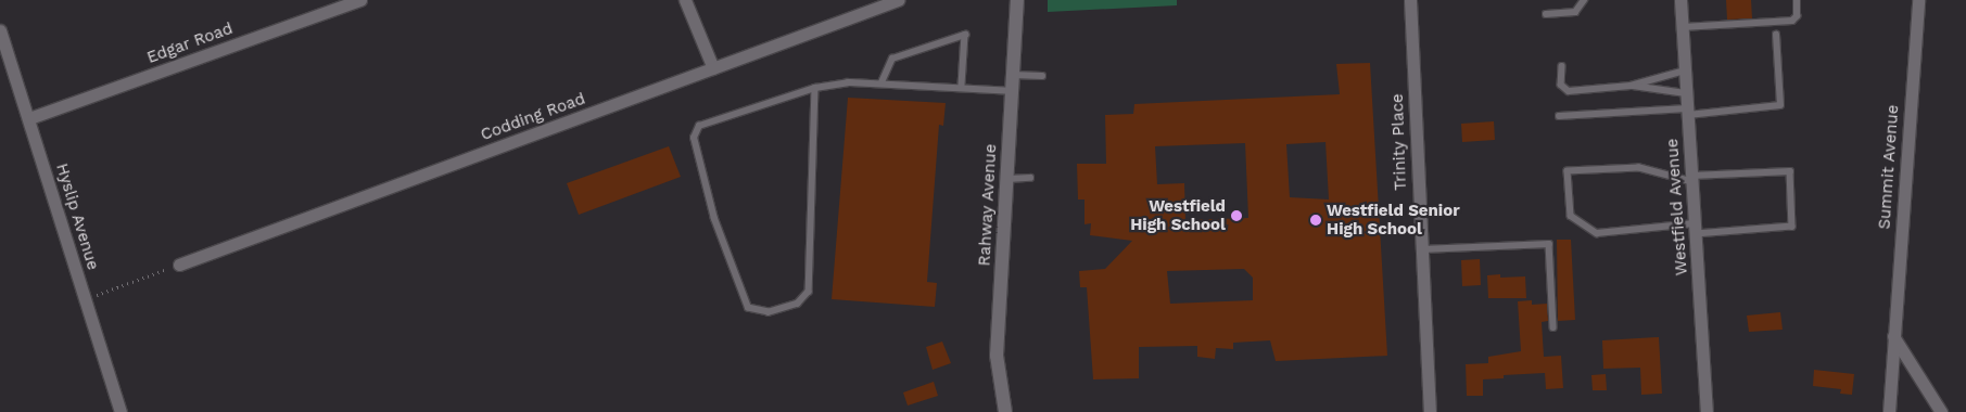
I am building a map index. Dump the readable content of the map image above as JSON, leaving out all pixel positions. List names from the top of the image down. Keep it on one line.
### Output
{"streets":{"street":["Edgar Road","Codding Road","Trinity Place","Summit Avenue","Rahway Avenue","Westfield Avenue","Hyslip Avenue"]},"crossings":[["Edgar Road","Hyslip Avenue"]],"places":["Westfield High School","Westfield Senior High School"]}
